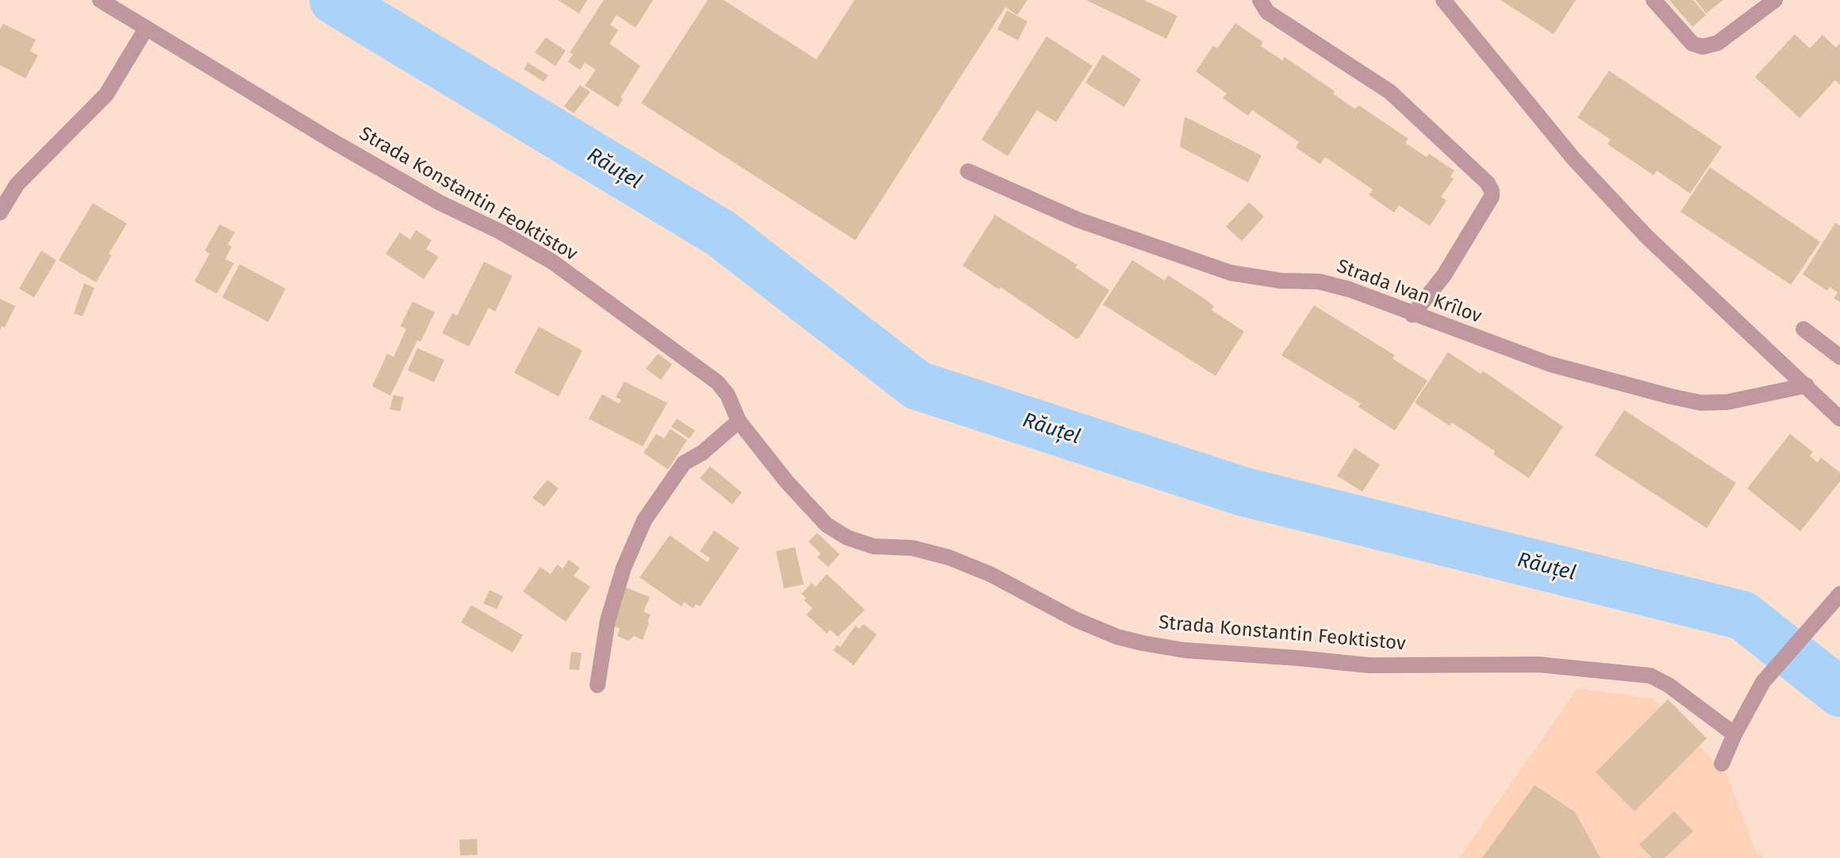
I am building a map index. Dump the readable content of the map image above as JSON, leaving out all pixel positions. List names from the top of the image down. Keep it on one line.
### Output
{"streets":{"street":["Strada Konstantin Feoktistov","Strada Ivan Krîlov"]},"water":["Răuțel"]}
